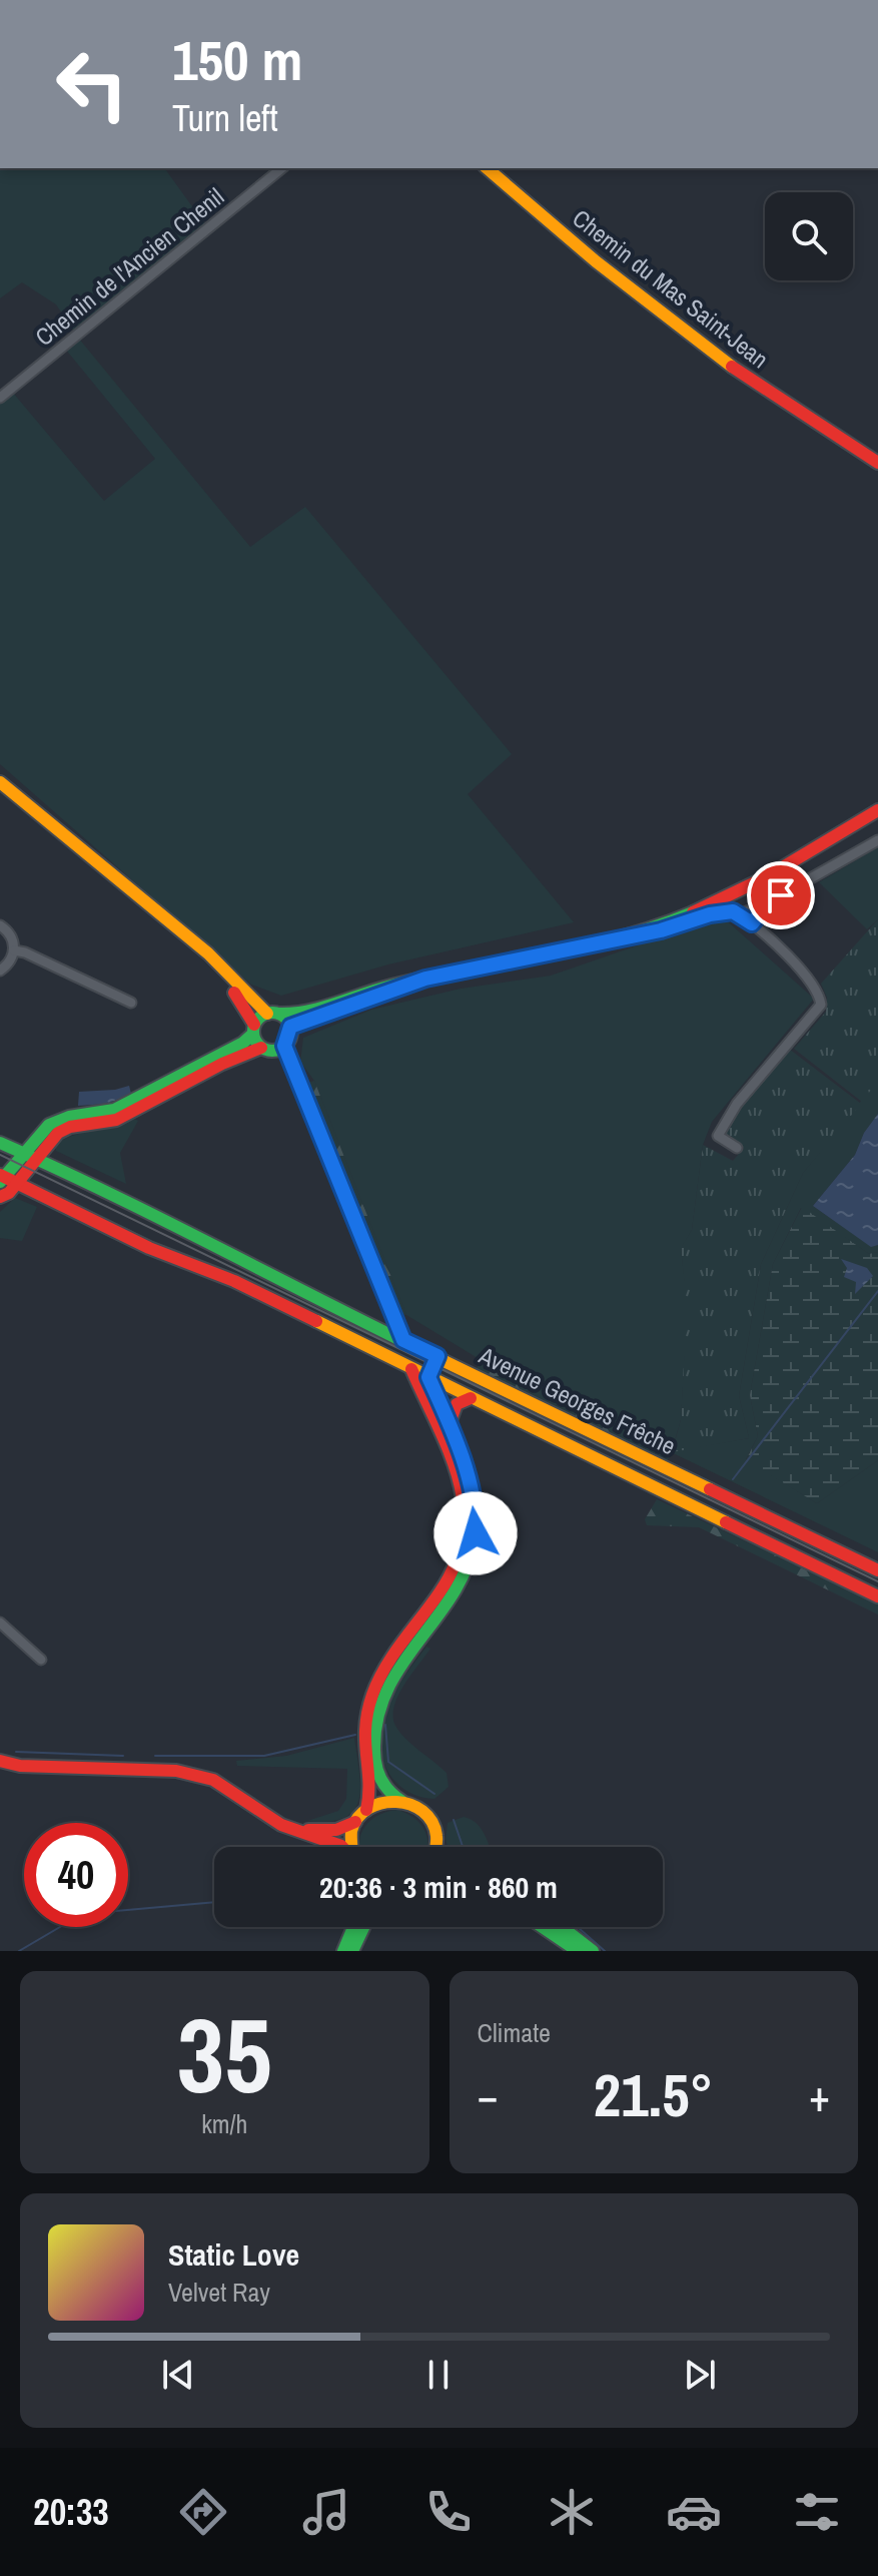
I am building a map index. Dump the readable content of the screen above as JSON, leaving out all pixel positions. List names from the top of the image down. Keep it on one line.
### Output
{"streets":{"main road":["Chemin du Mas Saint-Jean","Avenue Georges Frêche"],"street":["Chemin de l'Ancien Chenil"]},"page":{"turn":["150 m","Turn left"],"limit":"40","trip":"20:36 · 3 min · 860 m","tile":[["35","km/h"],"Climate"],"heat":["−","21.5°","+"],"song":["Static Love","Velvet Ray"],"tabs":"20:33"}}
